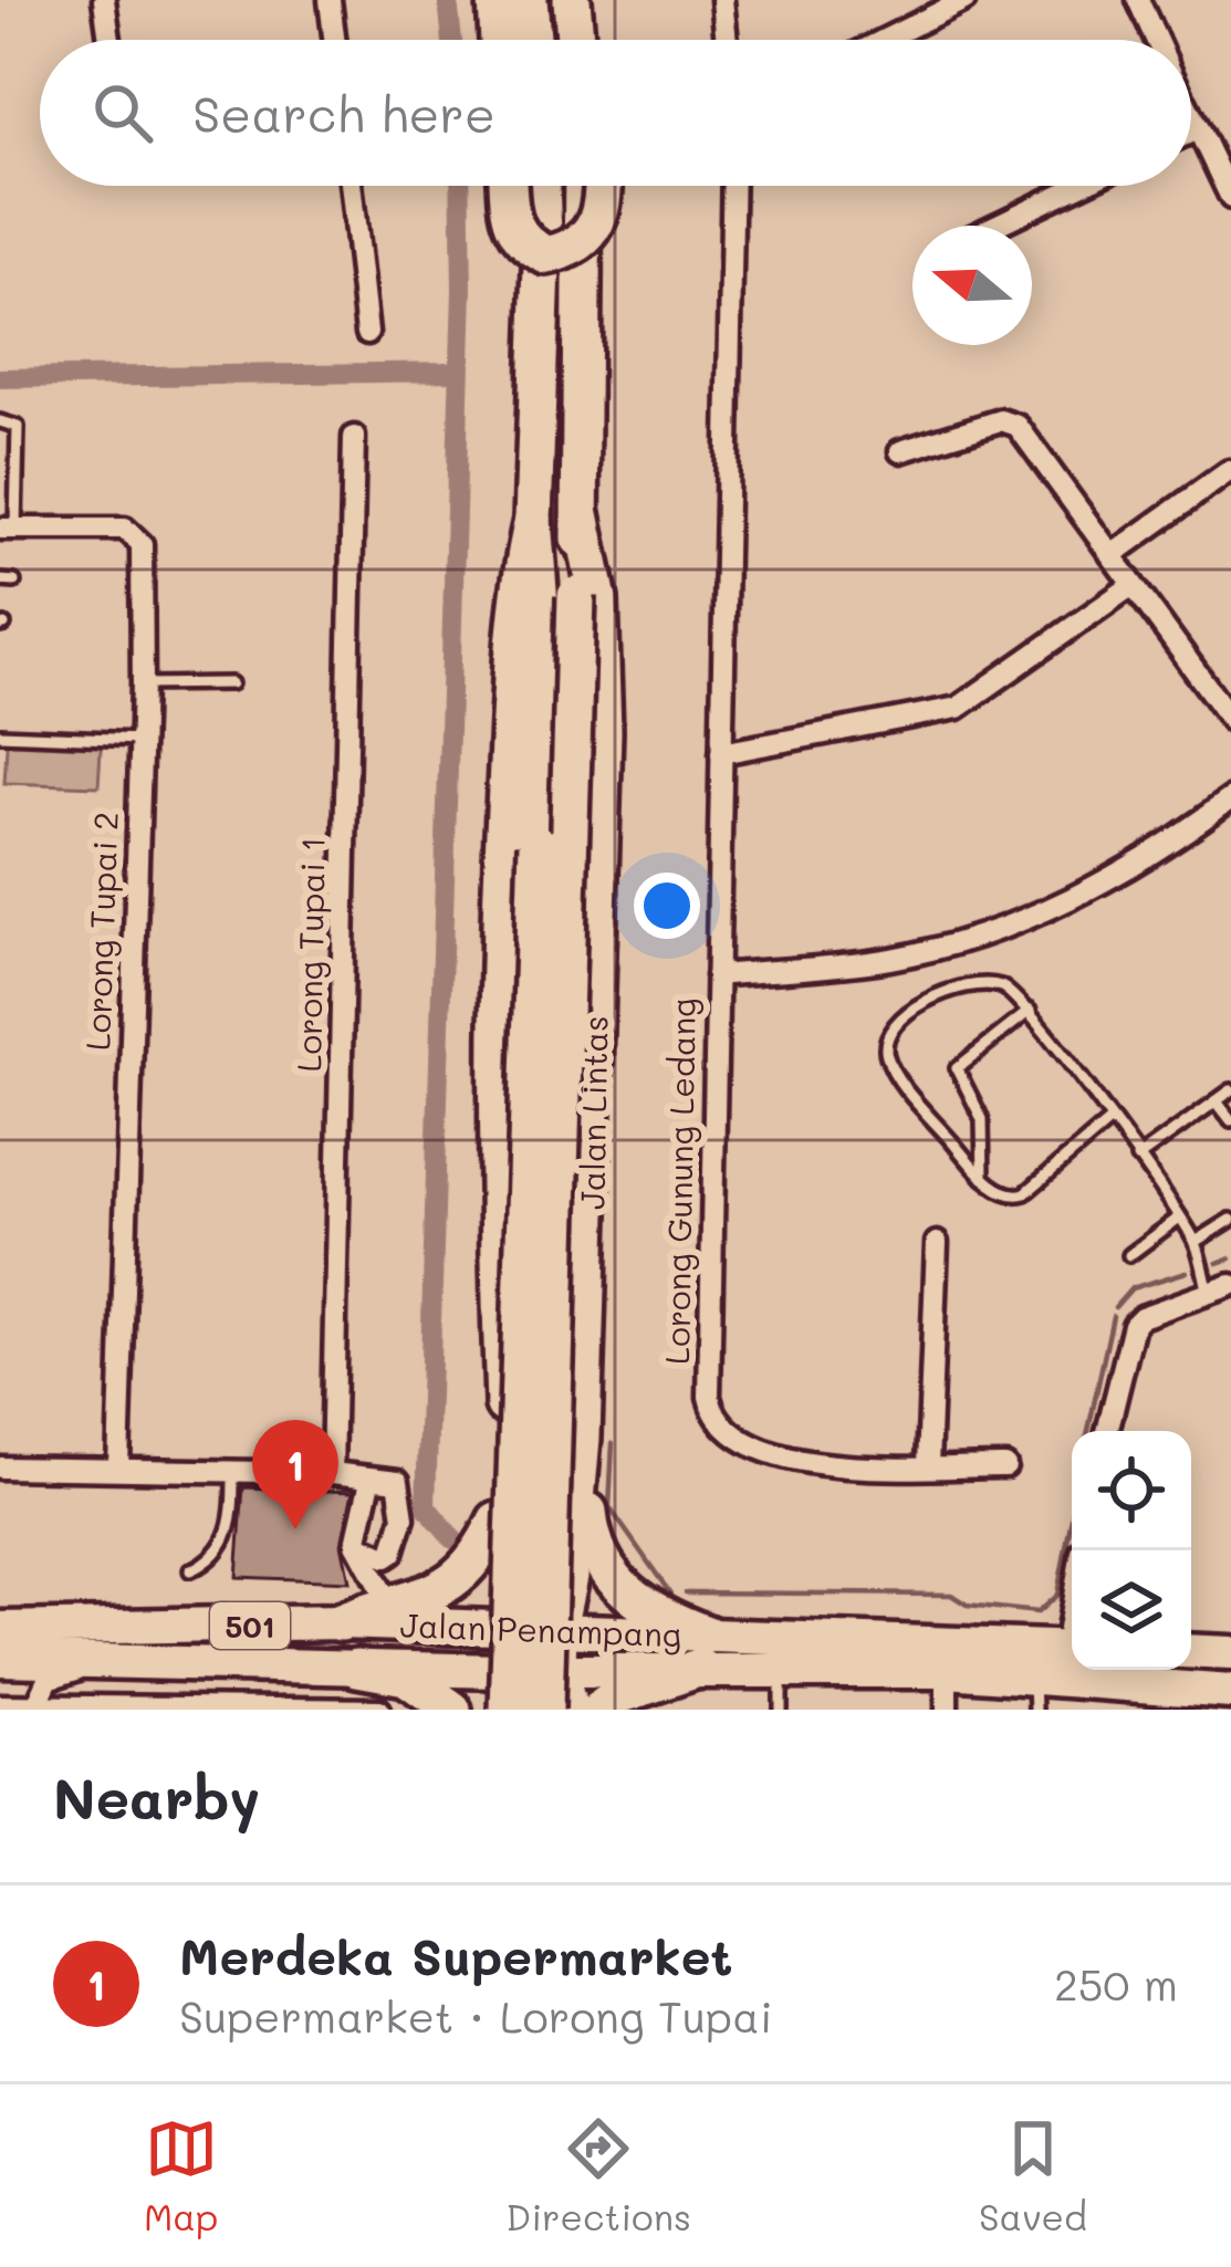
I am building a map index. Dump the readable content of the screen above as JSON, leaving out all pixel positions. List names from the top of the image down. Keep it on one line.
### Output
{"streets":{"highway":["Jalan Lintas"],"main road":["501","Jalan Penampang"],"street":["Lorong Tupai 2","Lorong Tupai 1","Lorong Gunung Ledang"]},"crossings":[["Jalan Lintas","Jalan Penampang"]],"north":"left","page":{"search":"Search here","pins":"1","heading":"Nearby","list":[{"mark":"1","name":"Merdeka Supermarket","note":"Supermarket · Lorong Tupai","value":"250 m"}],"nav":["Map","Directions","Saved"]}}
